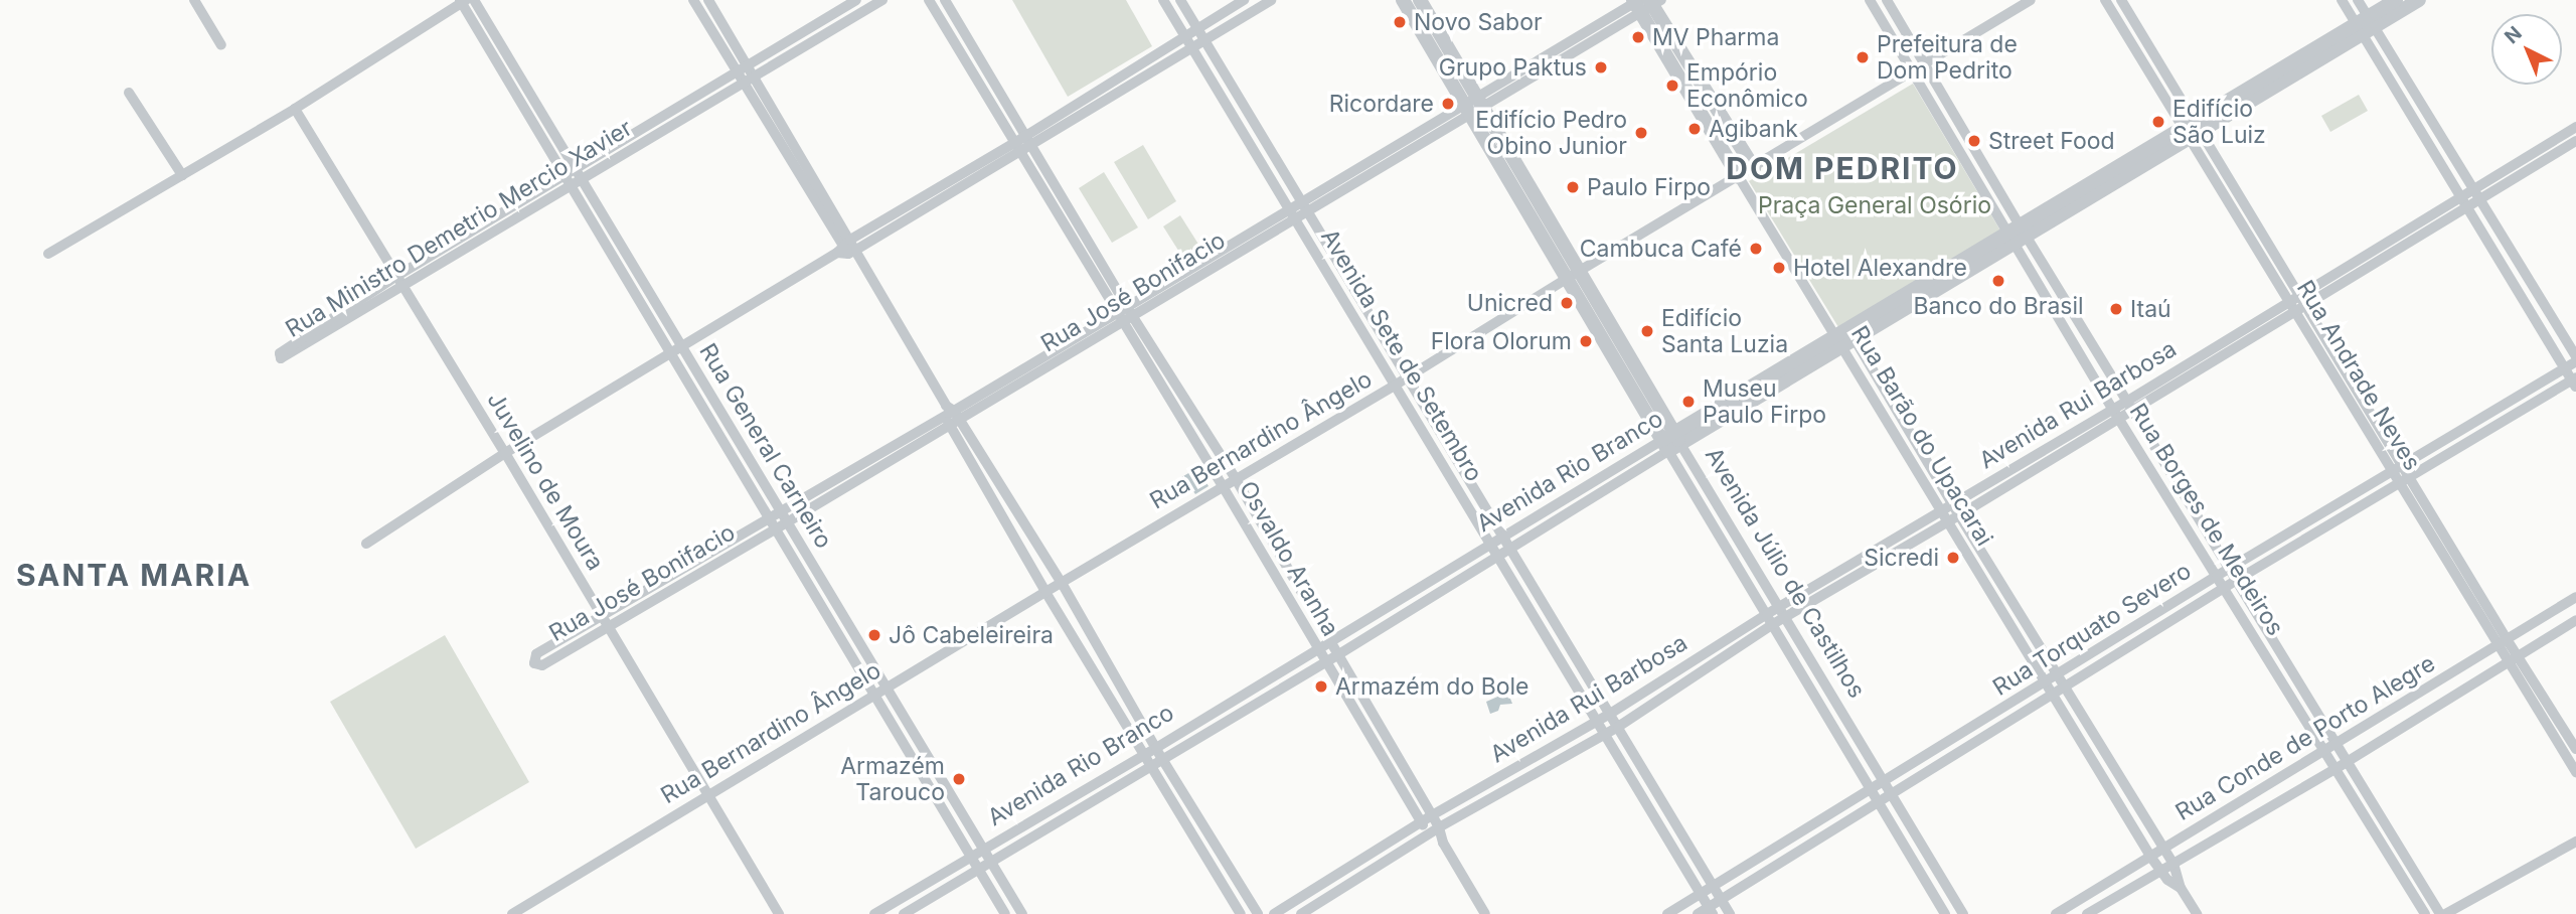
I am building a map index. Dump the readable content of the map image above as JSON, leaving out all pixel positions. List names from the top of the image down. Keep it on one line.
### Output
{"streets":{"street":["Rua Ministro Demetrio Mercio Xavier","Rua José Bonifacio","Avenida Sete de Setembro","Rua Andrade Neves","Avenida Rui Barbosa","Rua Barão do Upacarai","Rua Bernardino Ângelo","Rua General Carneiro","Avenida Rio Branco","Juvelino de Moura","Rua Borges de Medeiros","Osvaldo Aranha","Avenida Júlio de Castilhos","Rua Torquato Severo","Rua Conde de Porto Alegre"]},"crossings":[["Rua Ministro Demetrio Mercio Xavier","Rua General Carneiro"],["Rua Ministro Demetrio Mercio Xavier","Juvelino de Moura"],["Rua José Bonifacio","Avenida Sete de Setembro"],["Rua José Bonifacio","Rua Barão do Upacarai"],["Rua José Bonifacio","Rua General Carneiro"],["Rua José Bonifacio","Juvelino de Moura"],["Rua José Bonifacio","Osvaldo Aranha"],["Rua José Bonifacio","Avenida Júlio de Castilhos"],["Avenida Sete de Setembro","Avenida Rui Barbosa"],["Avenida Sete de Setembro","Rua Bernardino Ângelo"],["Avenida Sete de Setembro","Avenida Rio Branco"],["Avenida Sete de Setembro","Rua Torquato Severo"],["Rua Andrade Neves","Avenida Rui Barbosa"],["Rua Andrade Neves","Avenida Rio Branco"],["Rua Andrade Neves","Rua Torquato Severo"],["Rua Andrade Neves","Rua Conde de Porto Alegre"],["Avenida Rui Barbosa","Rua Barão do Upacarai"],["Avenida Rui Barbosa","Rua Borges de Medeiros"],["Avenida Rui Barbosa","Osvaldo Aranha"],["Avenida Rui Barbosa","Avenida Júlio de Castilhos"],["Rua Barão do Upacarai","Rua Bernardino Ângelo"],["Rua Barão do Upacarai","Avenida Rio Branco"],["Rua Barão do Upacarai","Rua Torquato Severo"],["Rua Barão do Upacarai","Rua Conde de Porto Alegre"],["Rua Bernardino Ângelo","Rua General Carneiro"],["Rua Bernardino Ângelo","Juvelino de Moura"],["Rua Bernardino Ângelo","Rua Borges de Medeiros"],["Rua Bernardino Ângelo","Osvaldo Aranha"],["Rua Bernardino Ângelo","Avenida Júlio de Castilhos"],["Rua General Carneiro","Avenida Rio Branco"],["Avenida Rio Branco","Rua Borges de Medeiros"],["Avenida Rio Branco","Osvaldo Aranha"],["Avenida Rio Branco","Avenida Júlio de Castilhos"],["Rua Borges de Medeiros","Rua Torquato Severo"],["Rua Borges de Medeiros","Rua Conde de Porto Alegre"],["Avenida Júlio de Castilhos","Rua Torquato Severo"]],"districts":["DOM PEDRITO","SANTA MARIA"],"parks":["Praça General Osório"],"places":["Novo Sabor","MV Pharma","Prefeitura de Dom Pedrito","Grupo Paktus","Empório Econômico","Ricordare","Edifício São Luiz","Agibank","Edifício Pedro Obino Junior","Street Food","Paulo Firpo","Cambuca Café","Hotel Alexandre","Banco do Brasil","Unicred","Itaú","Edifício Santa Luzia","Flora Olorum","Museu Paulo Firpo","Sicredi","Jô Cabeleireira","Armazém do Bole","Armazém Tarouco"],"north":"top left"}
